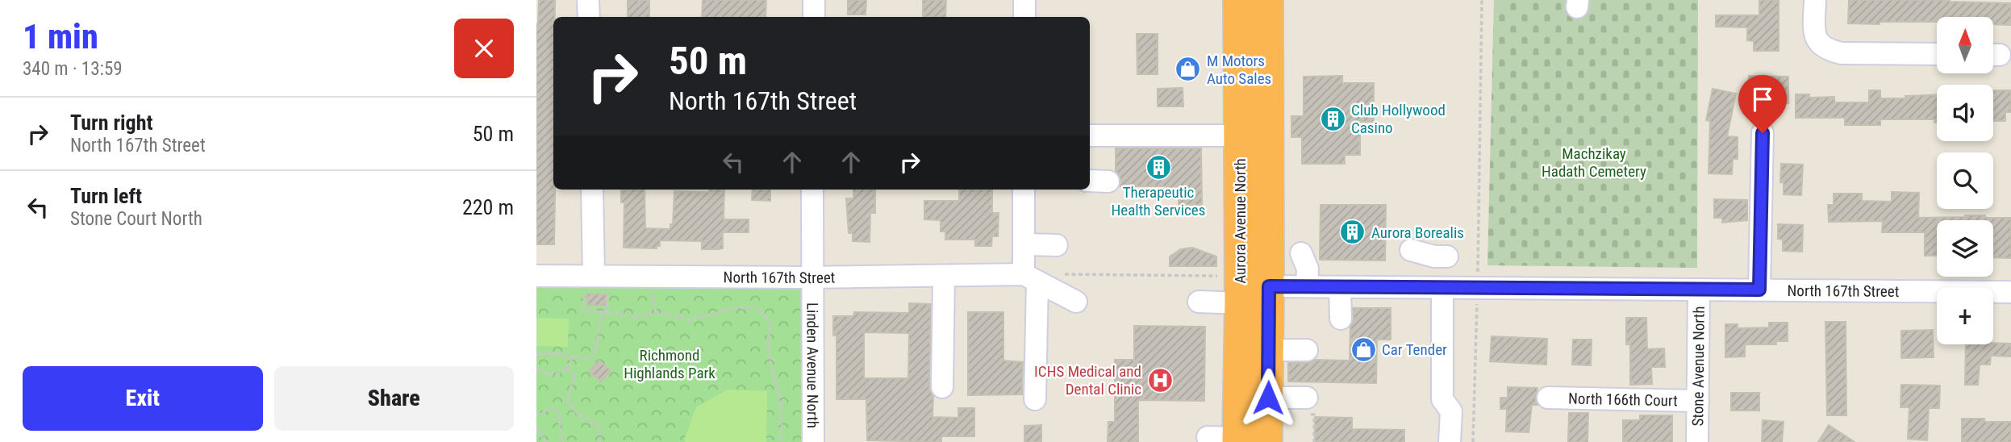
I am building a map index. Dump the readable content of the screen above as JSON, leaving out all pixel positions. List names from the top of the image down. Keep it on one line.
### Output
{"streets":{"highway":["Aurora Avenue North"],"street":["North 167th Street","Linden Avenue North","Stone Avenue North","North 166th Court"]},"crossings":[["Aurora Avenue North","North 167th Street"],["North 167th Street","Linden Avenue North"],["North 167th Street","Stone Avenue North"],["Stone Avenue North","North 166th Court"]],"parks":["Machzikay Hadath Cemetery","Richmond Highlands Park"],"places":{"shop":["M Motors Auto Sales","Car Tender"],"building":["Club Hollywood Casino","Therapeutic Health Services","Aurora Borealis"],"hospital":["ICHS Medical and Dental Clinic"]},"north":"top","page":{"heading":["1 min","340 m · 13:59"],"map_buttons":"+","turn":["50 m","North 167th Street"],"list":[{"name":"Turn right","note":"North 167th Street","value":"50 m"},{"name":"Turn left","note":"Stone Court North","value":"220 m"}],"buttons":["Exit","Share"]}}
